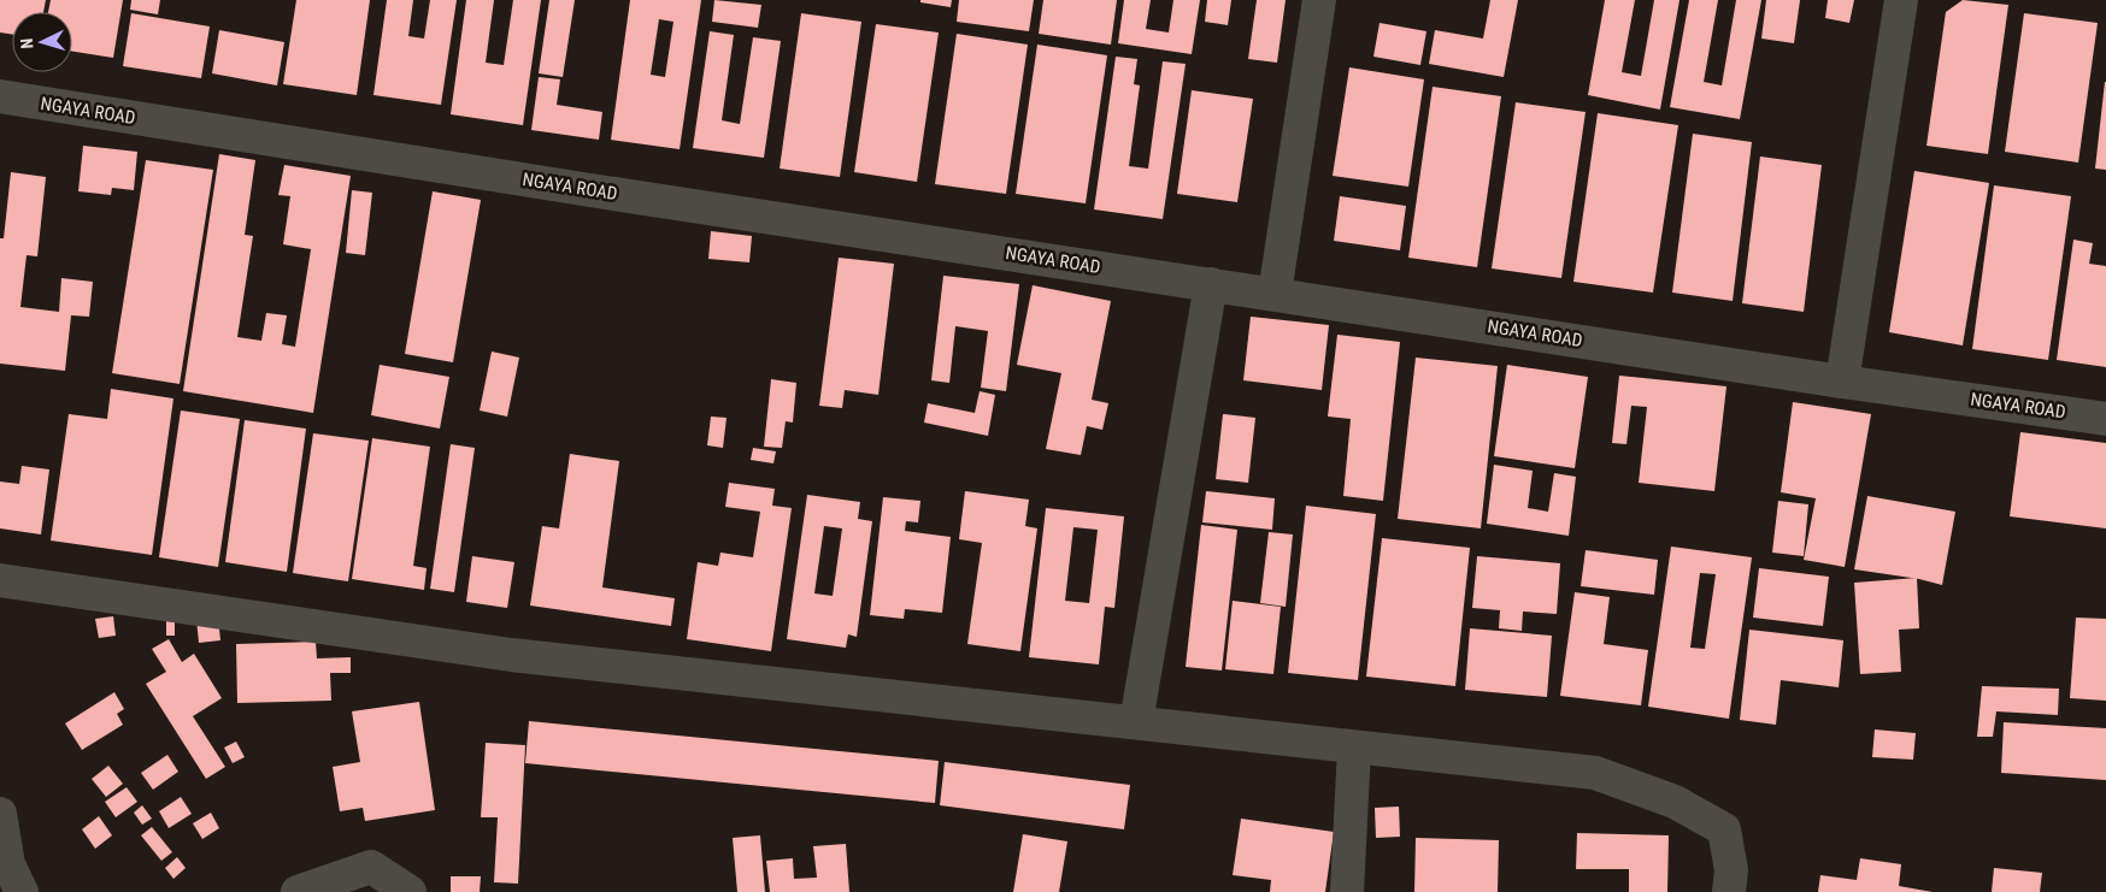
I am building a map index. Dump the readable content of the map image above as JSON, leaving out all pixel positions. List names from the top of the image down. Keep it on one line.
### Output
{"streets":{"street":["NGAYA ROAD"]},"north":"left"}
